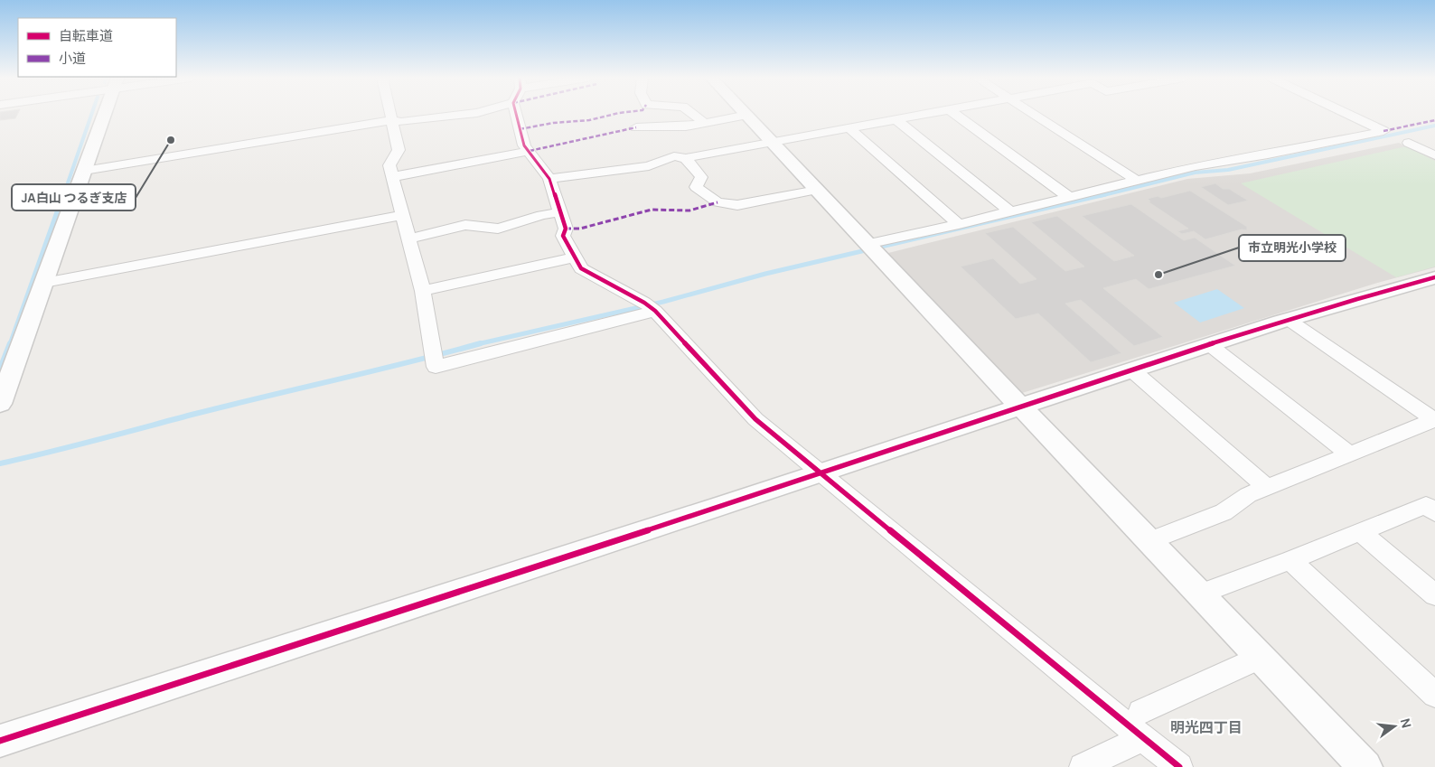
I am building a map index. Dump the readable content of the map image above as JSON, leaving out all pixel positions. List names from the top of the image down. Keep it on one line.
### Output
{"districts":["明光四丁目"],"places":["JA白山 つるぎ支店","市立明光小学校"],"legend":["自転車道","小道"],"north":"right"}
